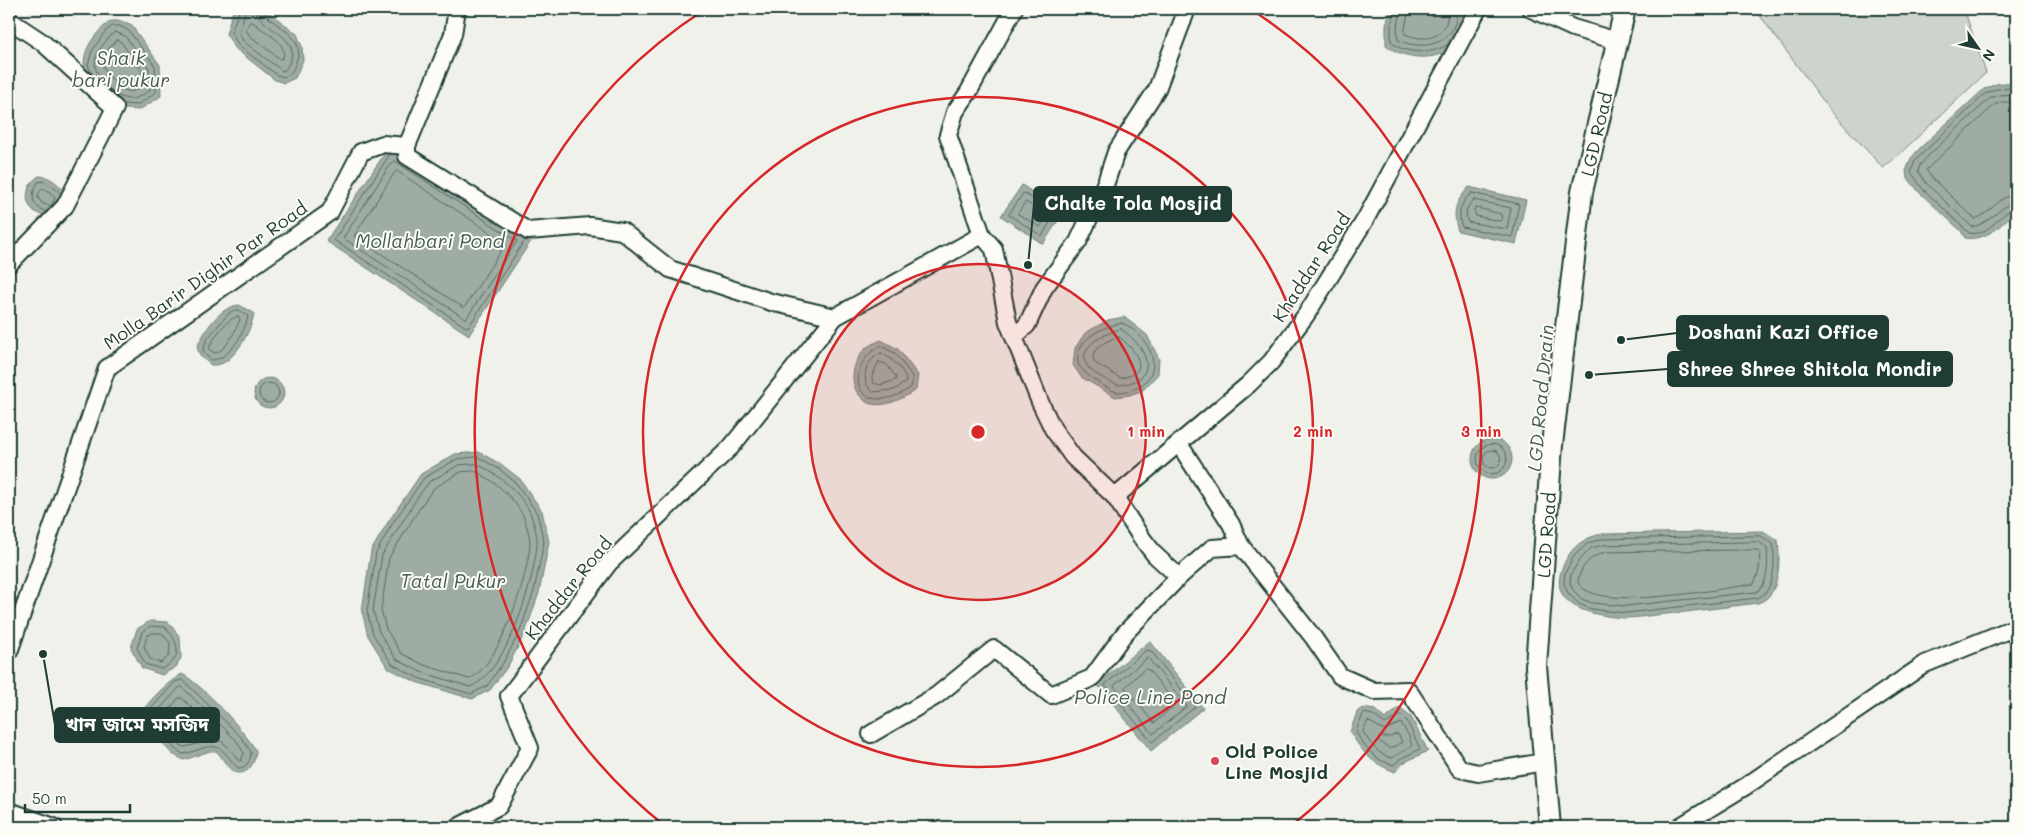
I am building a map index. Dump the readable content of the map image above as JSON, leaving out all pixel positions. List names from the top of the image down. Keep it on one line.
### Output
{"streets":{"main road":["LGD Road"],"street":["Khaddar Road","Molla Barir Dighir Par Road"]},"water":["Shaik bari pukur","Mollahbari Pond","LGD Road Drain","Tatal Pukur","Police Line Pond"],"places":["Chalte Tola Mosjid","Doshani Kazi Office","Shree Shree Shitola Mondir","খান জামে মসজিদ","Old Police Line Mosjid"],"scale_bar":"50 m","north":"bottom right","rings":["1 min","2 min","3 min"]}
